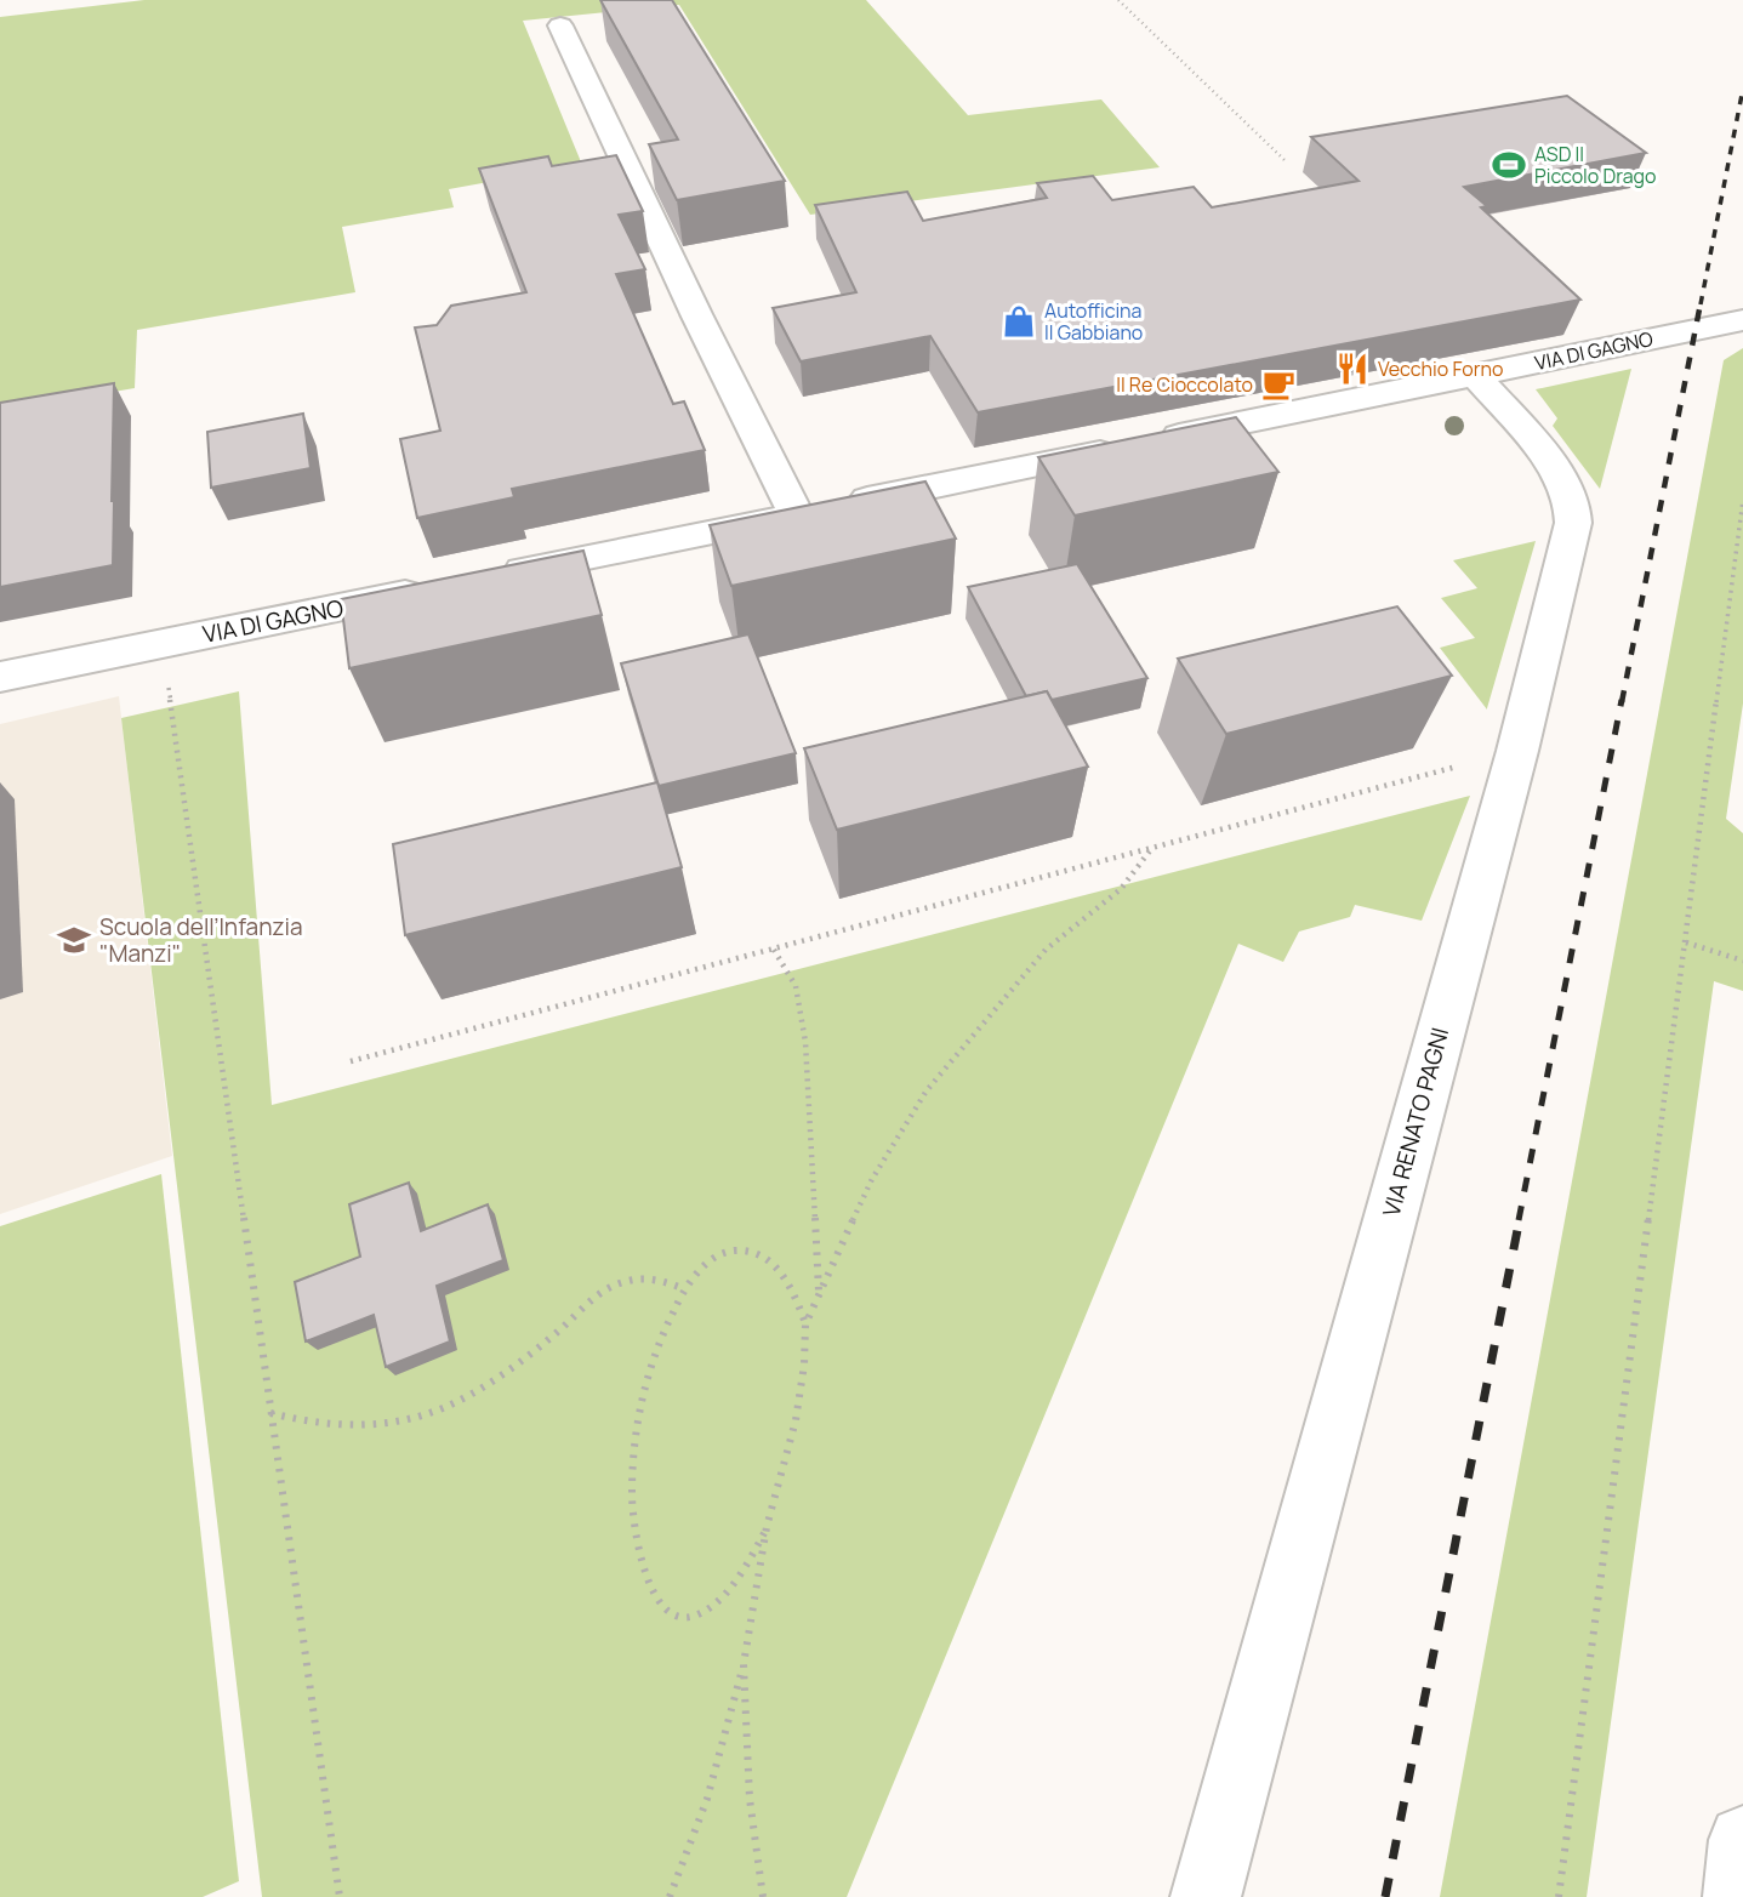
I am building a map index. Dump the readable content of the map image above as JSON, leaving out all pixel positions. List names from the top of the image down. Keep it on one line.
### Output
{"streets":{"street":["VIA DI GAGNO","VIA RENATO PAGNI"]},"crossings":[["VIA DI GAGNO","VIA RENATO PAGNI"]],"places":{"sports":["ASD Il Piccolo Drago"],"shop":["Autofficina Il Gabbiano"],"restaurant":["Vecchio Forno"],"cafe":["Il Re Cioccolato"],"school or university":["Scuola dell’Infanzia \"Manzi\""]}}
